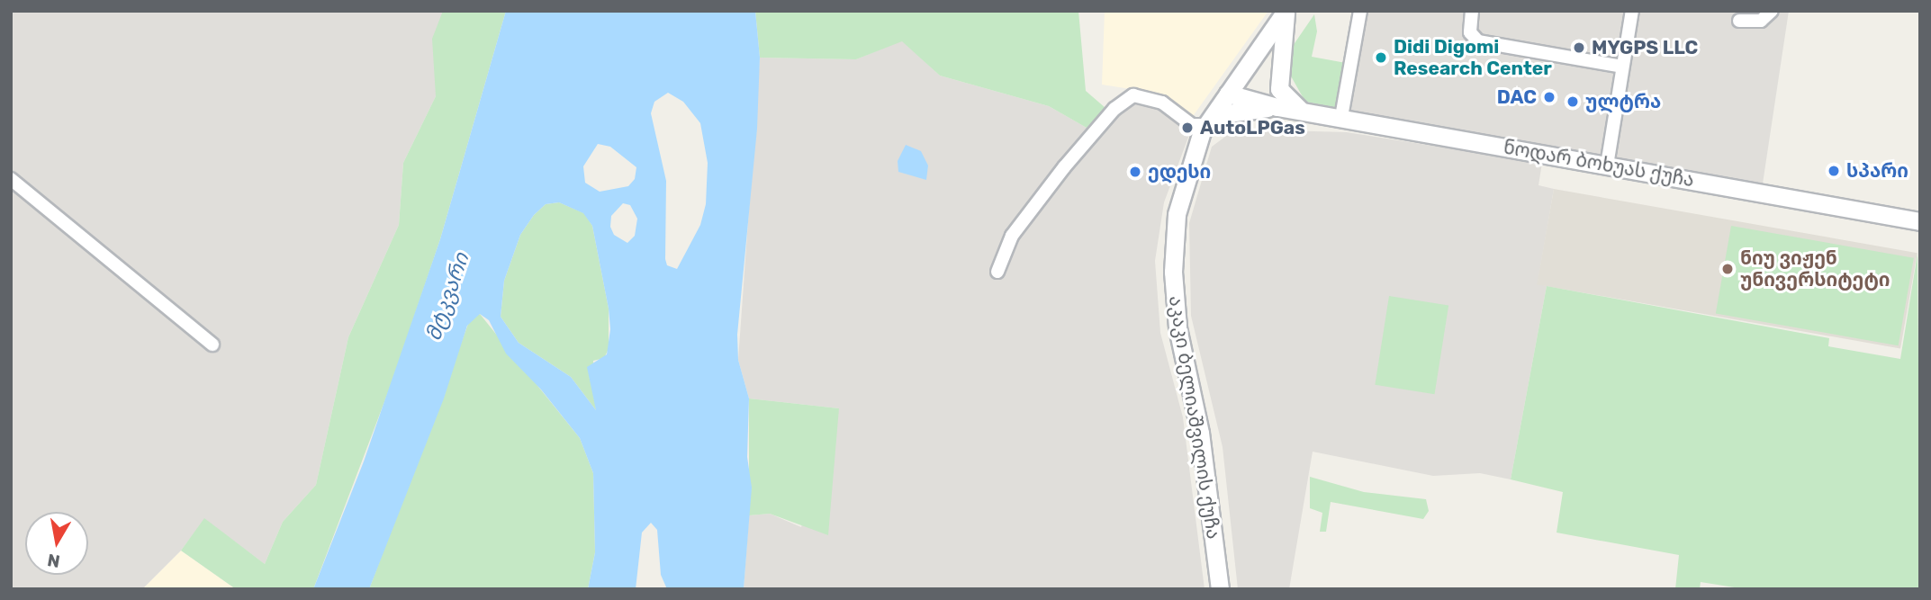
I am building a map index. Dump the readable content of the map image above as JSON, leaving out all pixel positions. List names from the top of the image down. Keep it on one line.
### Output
{"streets":{"street":["ნოდარ ბოხუას ქუჩა","აკაკი ბელიაშვილის ქუჩა"]},"water":["მტკვარი"],"places":["MYGPS LLC","Didi Digomi Research Center","DAC","ულტრა","AutoLPGas","სპარი","ედესი","ნიუ ვიჟენ უნივერსიტეტი"],"north":"bottom"}
